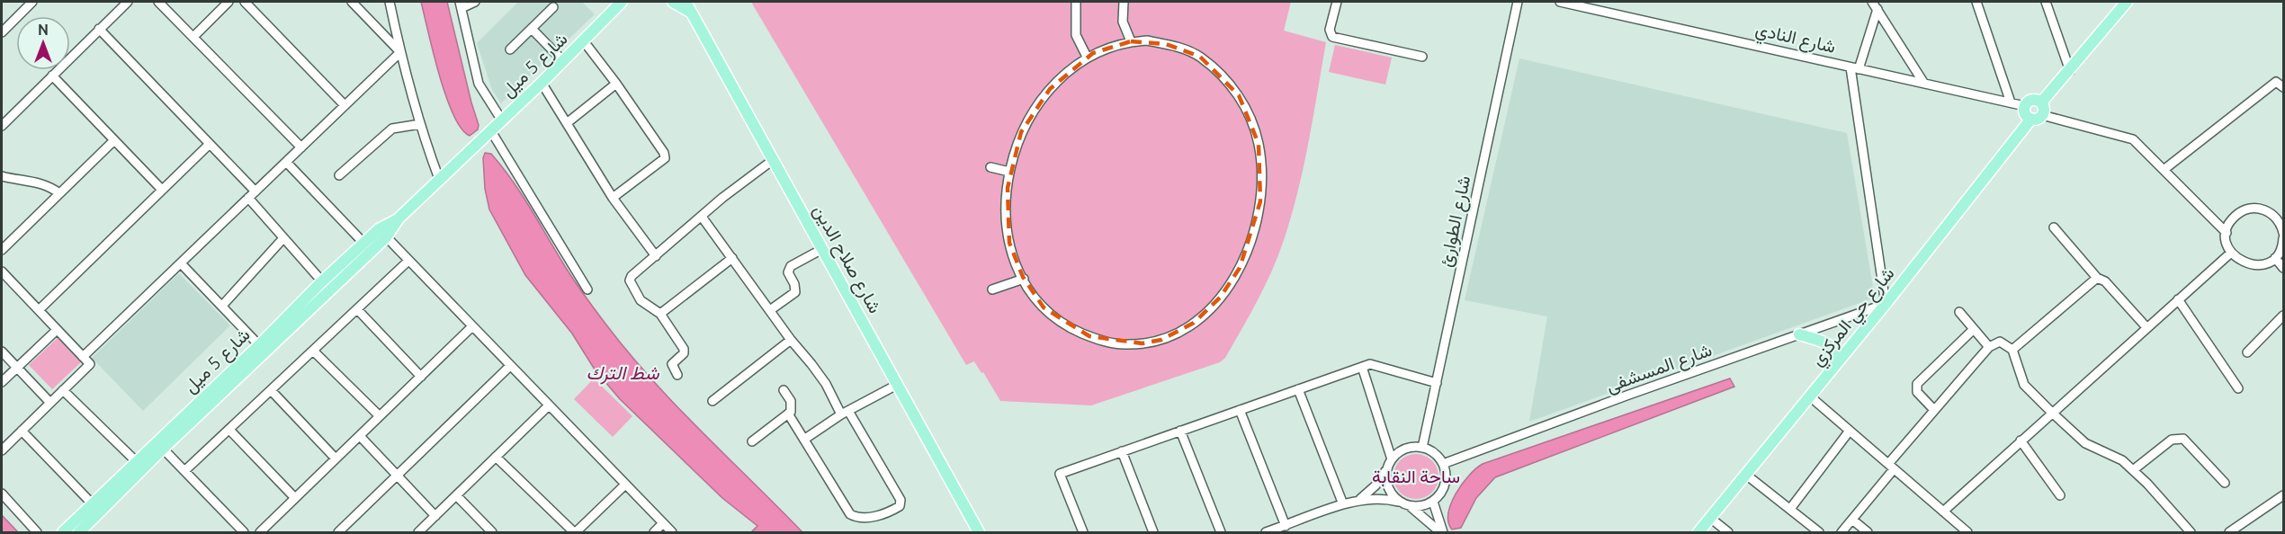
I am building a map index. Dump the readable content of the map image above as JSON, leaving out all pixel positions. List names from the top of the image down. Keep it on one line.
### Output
{"streets":{"main road":["شارع 5 ميل","شارع صلاح الدين","شارع حي المركزي"],"street":["شارع النادي","شارع الطوارئ","شارع المسشفى"]},"crossings":[["شارع النادي","شارع حي المركزي"],["شارع الطوارئ","شارع المسشفى"],["شارع حي المركزي","شارع المسشفى"]],"water":["شط الترك"],"parks":["ساحة النقابة"],"north":"top"}
